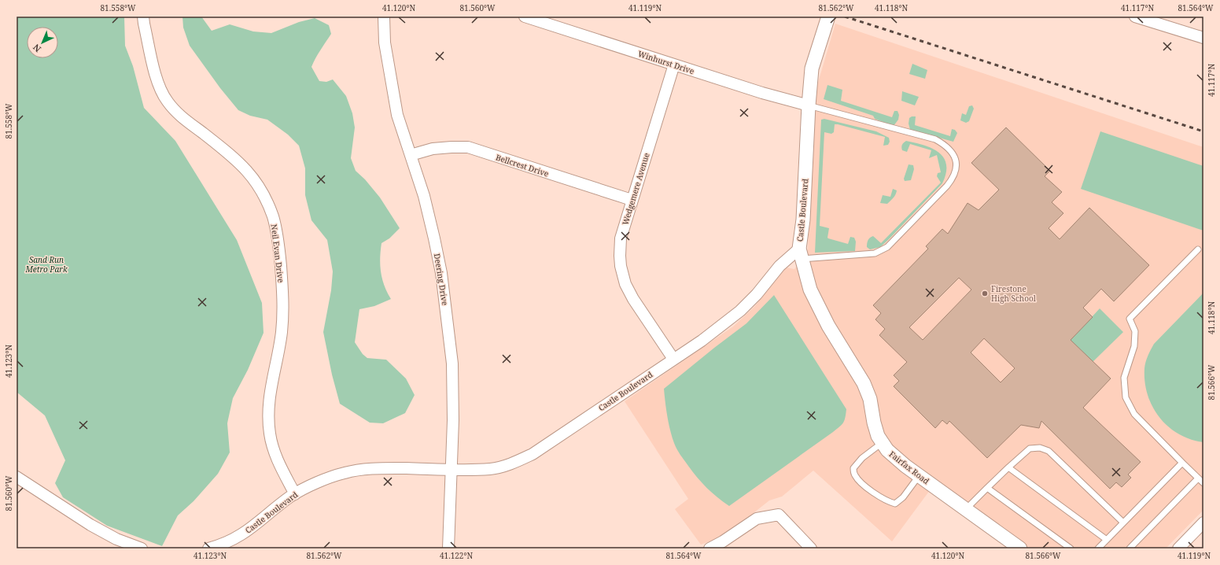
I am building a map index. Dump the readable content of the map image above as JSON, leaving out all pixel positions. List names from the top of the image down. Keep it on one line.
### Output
{"streets":{"street":["Winhurst Drive","Bellcrest Drive","Wedgemere Avenue","Castle Boulevard","Neil Evan Drive","Deering Drive","Fairfax Road"]},"crossings":[["Winhurst Drive","Wedgemere Avenue"],["Winhurst Drive","Castle Boulevard"],["Bellcrest Drive","Wedgemere Avenue"],["Bellcrest Drive","Deering Drive"],["Wedgemere Avenue","Castle Boulevard"],["Castle Boulevard","Neil Evan Drive"],["Castle Boulevard","Deering Drive"],["Castle Boulevard","Fairfax Road"]],"parks":["Sand Run Metro Park"],"places":["Firestone High School"],"north":"bottom left","coordinates":["81.558°W","41.120°N","81.560°W","41.119°N","81.562°W","41.118°N","41.117°N","81.564°W","41.123°N","81.566°W","41.122°N"]}
